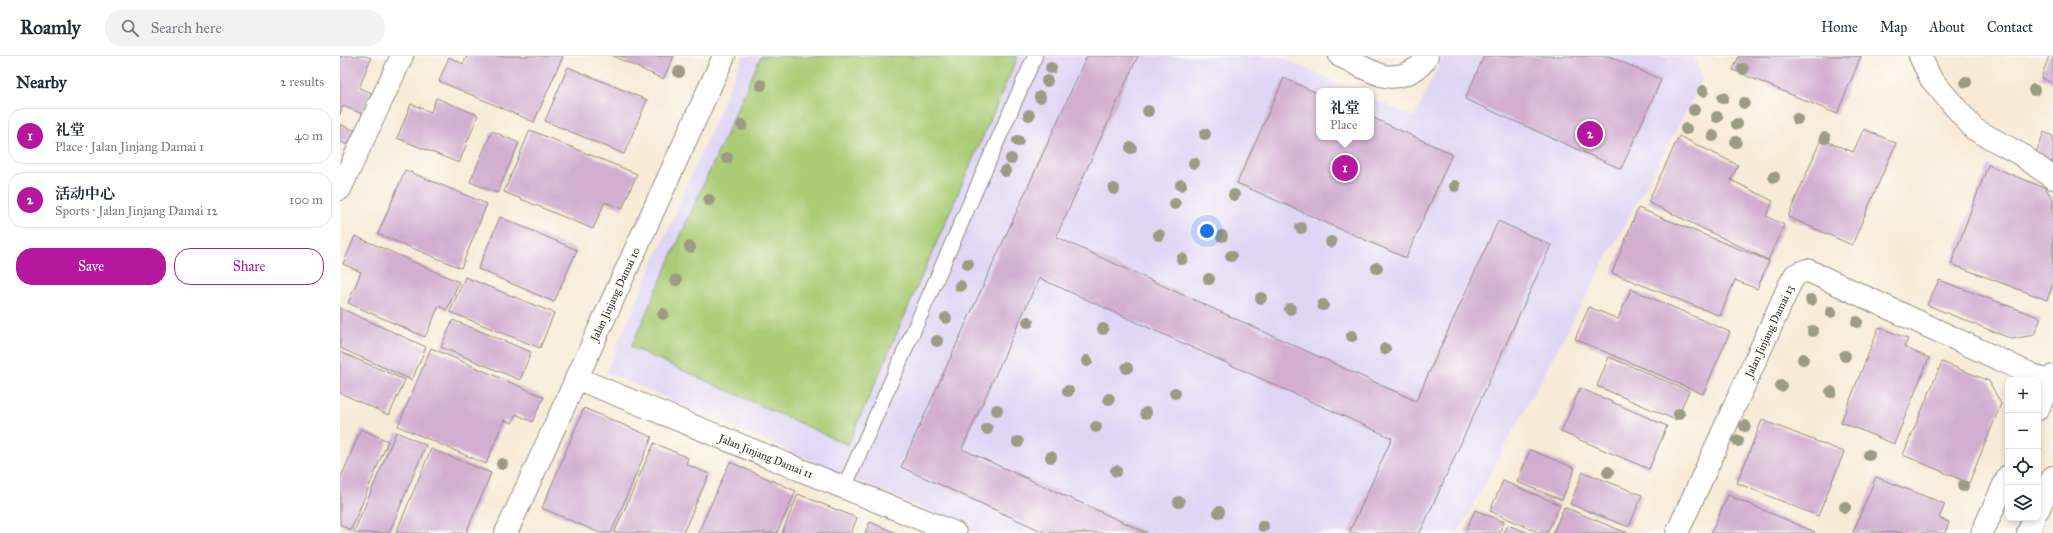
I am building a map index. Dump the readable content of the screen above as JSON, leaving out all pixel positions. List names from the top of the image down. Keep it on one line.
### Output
{"streets":{"street":["Jalan Jinjang Damai 10","Jalan Jinjang Damai 13","Jalan Jinjang Damai 11"]},"crossings":[["Jalan Jinjang Damai 10","Jalan Jinjang Damai 11"]],"page":{"header":"Roamly","search":"Search here","nav":["Home","Map","About","Contact"],"heading":["Nearby","2 results"],"popup":["礼堂","Place"],"list":[{"mark":"1","name":"礼堂","note":"Place · Jalan Jinjang Damai 1","value":"40 m"},{"mark":"2","name":"活动中心","note":"Sports · Jalan Jinjang Damai 12","value":"100 m"}],"pins":["2","1"],"buttons":["Save","Share"],"map_buttons":["+","−"]}}
